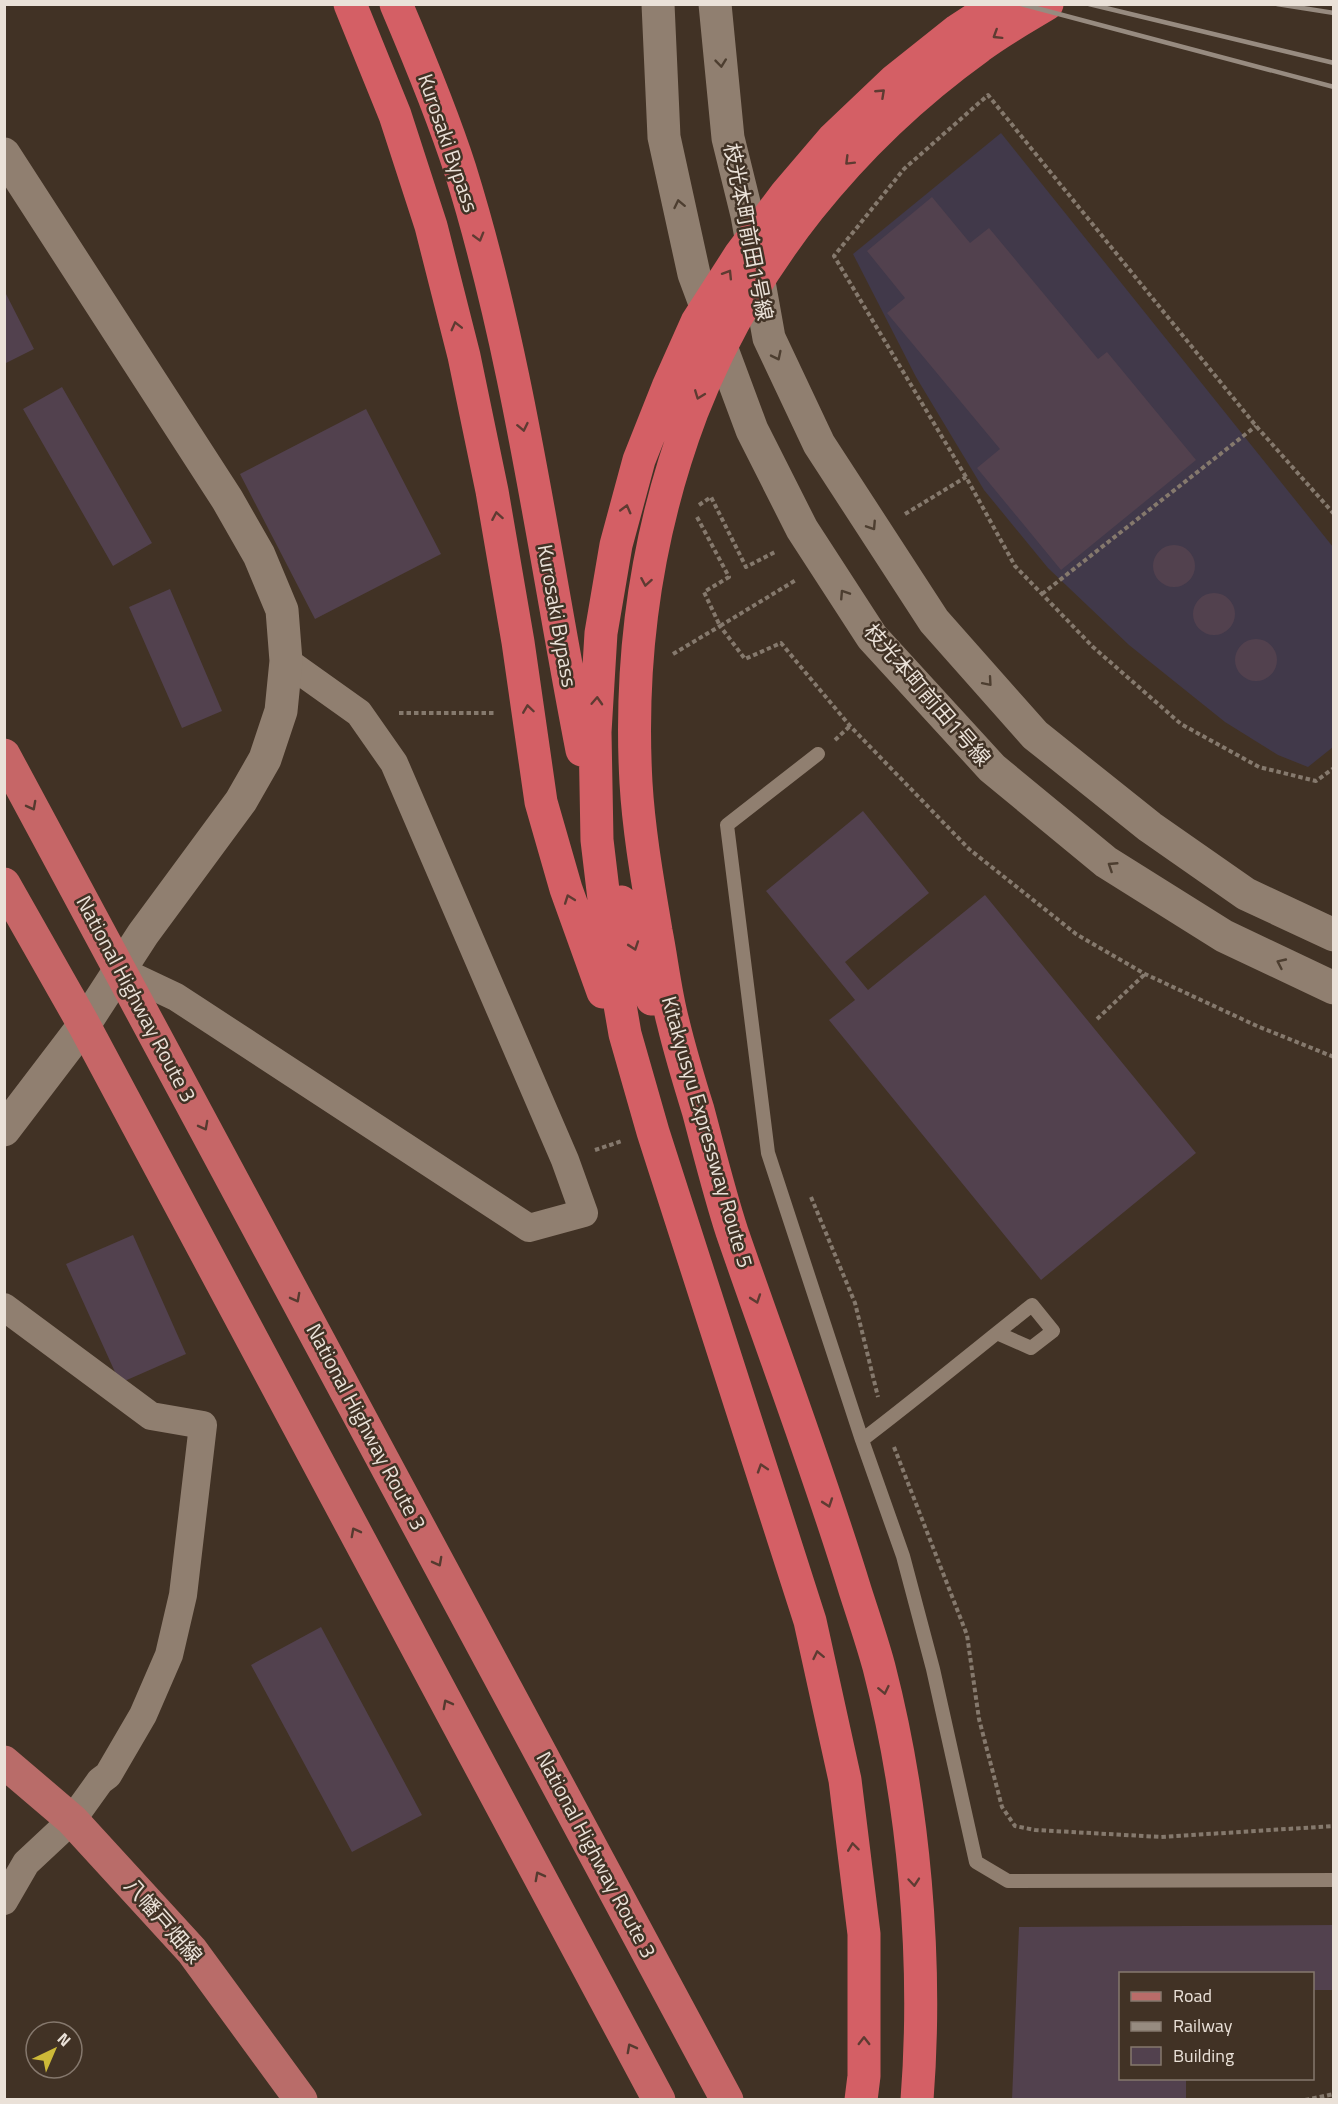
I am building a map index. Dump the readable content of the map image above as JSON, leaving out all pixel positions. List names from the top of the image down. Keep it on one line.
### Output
{"streets":{"highway":["Kurosaki Bypass","National Highway Route 3","Kitakyusyu Expressway Route 5"],"main road":["八幡戸畑線"],"street":["枝光本町前田1号線"]},"crossings":[["Kurosaki Bypass","Kitakyusyu Expressway Route 5"]],"legend":["Road","Railway","Building"],"north":"top right"}
